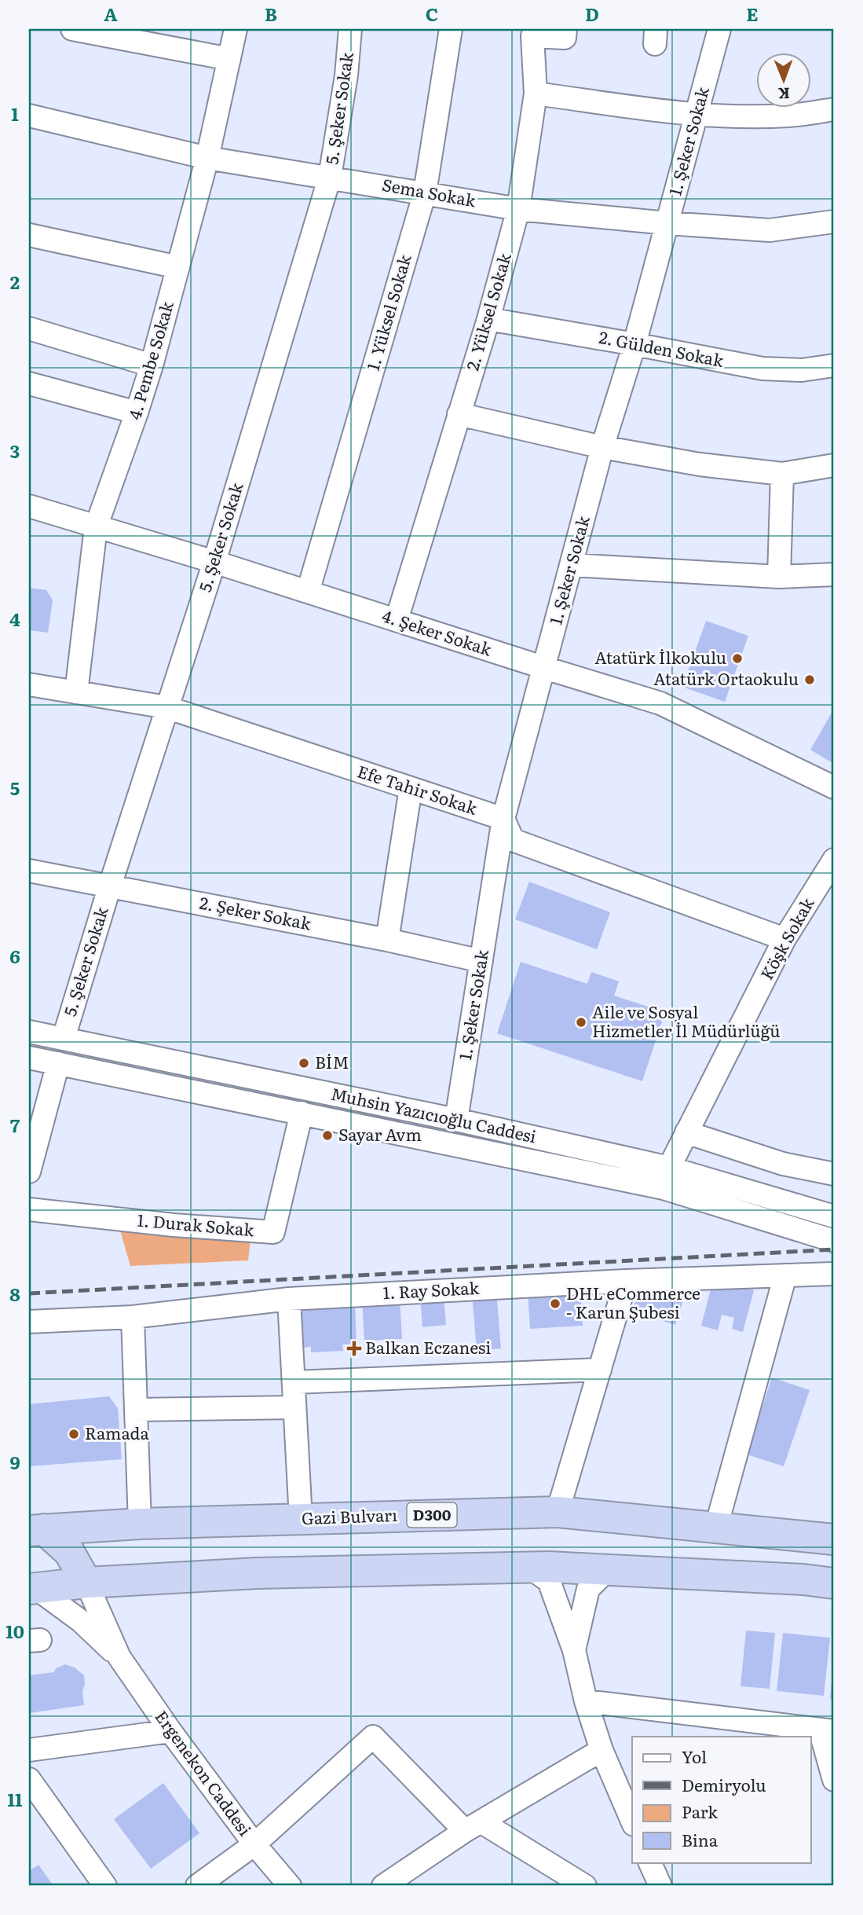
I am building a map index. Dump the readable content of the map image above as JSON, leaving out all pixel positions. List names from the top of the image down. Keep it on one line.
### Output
{"streets":{"highway":["D300","Gazi Bulvarı"],"street":["5. Şeker Sokak","1. Şeker Sokak","Sema Sokak","2. Yüksel Sokak","1. Yüksel Sokak","2. Gülden Sokak","4. Pembe Sokak","4. Şeker Sokak","Efe Tahir Sokak","2. Şeker Sokak","Köşk Sokak","Muhsin Yazıcıoğlu Caddesi","1. Durak Sokak","1. Ray Sokak","Ergenekon Caddesi"]},"crossings":[["5. Şeker Sokak","Sema Sokak"],["5. Şeker Sokak","4. Şeker Sokak"],["5. Şeker Sokak","Efe Tahir Sokak"],["5. Şeker Sokak","2. Şeker Sokak"],["5. Şeker Sokak","Muhsin Yazıcıoğlu Caddesi"],["1. Şeker Sokak","Sema Sokak"],["1. Şeker Sokak","2. Gülden Sokak"],["1. Şeker Sokak","4. Şeker Sokak"],["1. Şeker Sokak","Efe Tahir Sokak"],["1. Şeker Sokak","2. Şeker Sokak"],["1. Şeker Sokak","Muhsin Yazıcıoğlu Caddesi"],["Sema Sokak","2. Yüksel Sokak"],["Sema Sokak","1. Yüksel Sokak"],["Sema Sokak","4. Pembe Sokak"],["2. Yüksel Sokak","2. Gülden Sokak"],["2. Yüksel Sokak","4. Şeker Sokak"],["1. Yüksel Sokak","4. Şeker Sokak"],["4. Pembe Sokak","4. Şeker Sokak"],["4. Pembe Sokak","Efe Tahir Sokak"],["Köşk Sokak","Muhsin Yazıcıoğlu Caddesi"],["Muhsin Yazıcıoğlu Caddesi","1. Durak Sokak"]],"places":{"other":["Atatürk İlkokulu","Atatürk Ortaokulu","Aile ve Sosyal Hizmetler İl Müdürlüğü","BİM","Sayar Avm","DHL eCommerce - Karun Şubesi","Ramada"],"health":["Balkan Eczanesi"]},"legend":["Yol","Demiryolu","Park","Bina"],"north":"bottom","grid":{"columns":["A","B","C","D","E"],"rows":["1","2","3","4","5","6","7","8","9","10","11"]}}
